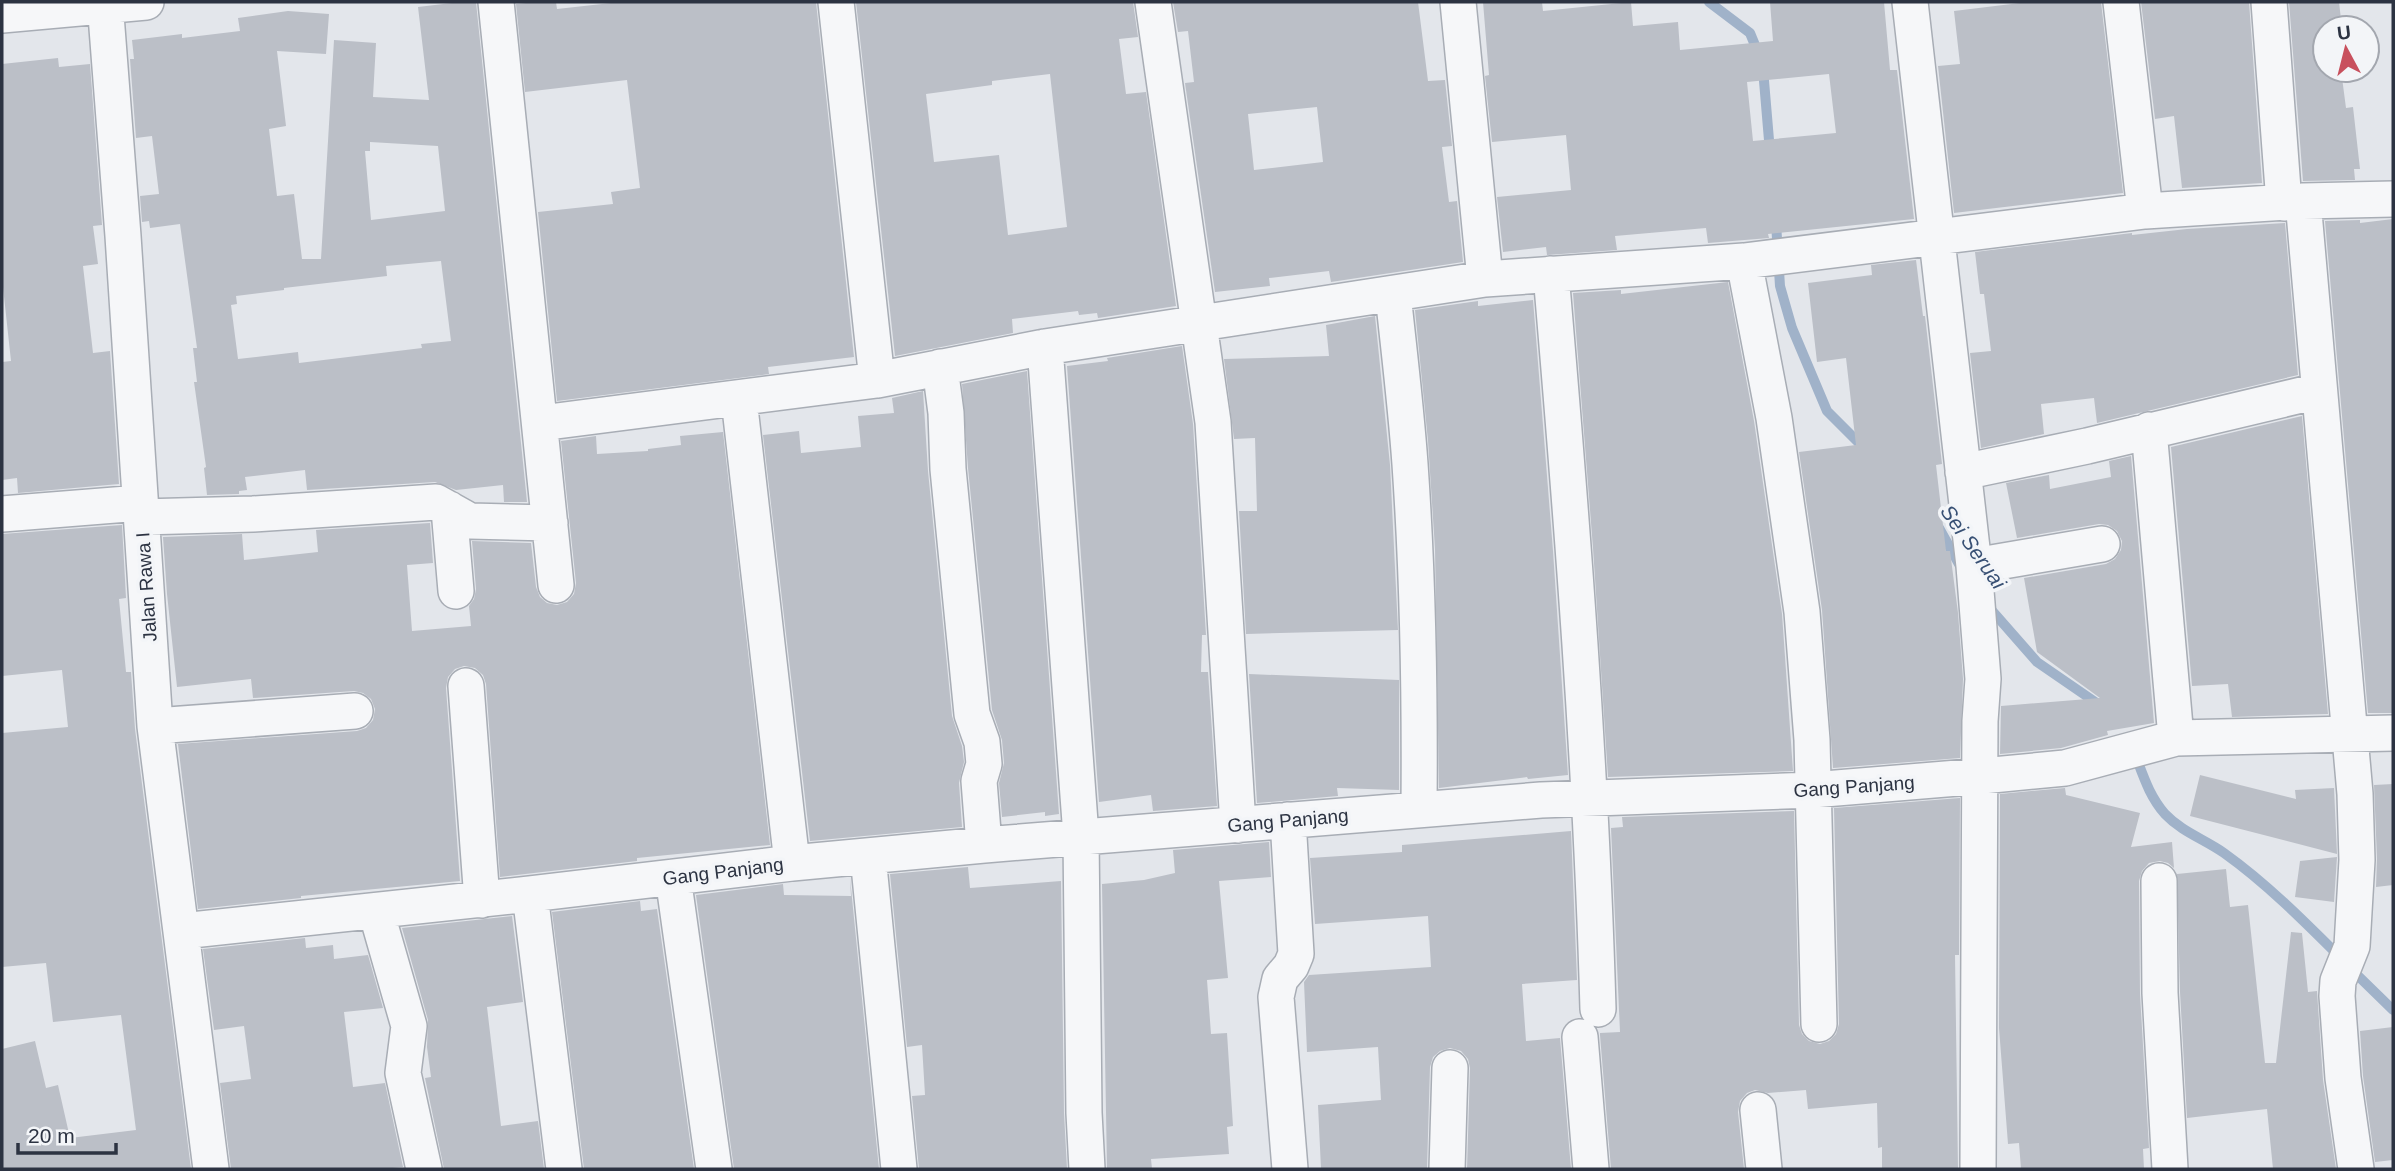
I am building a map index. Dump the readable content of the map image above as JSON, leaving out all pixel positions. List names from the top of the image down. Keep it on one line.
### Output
{"streets":{"street":["Jalan Rawa I","Gang Panjang"]},"crossings":[["Jalan Rawa I","Gang Panjang"]],"water":["Sei Seruai"],"scale_bar":"20 m","north":"top"}
